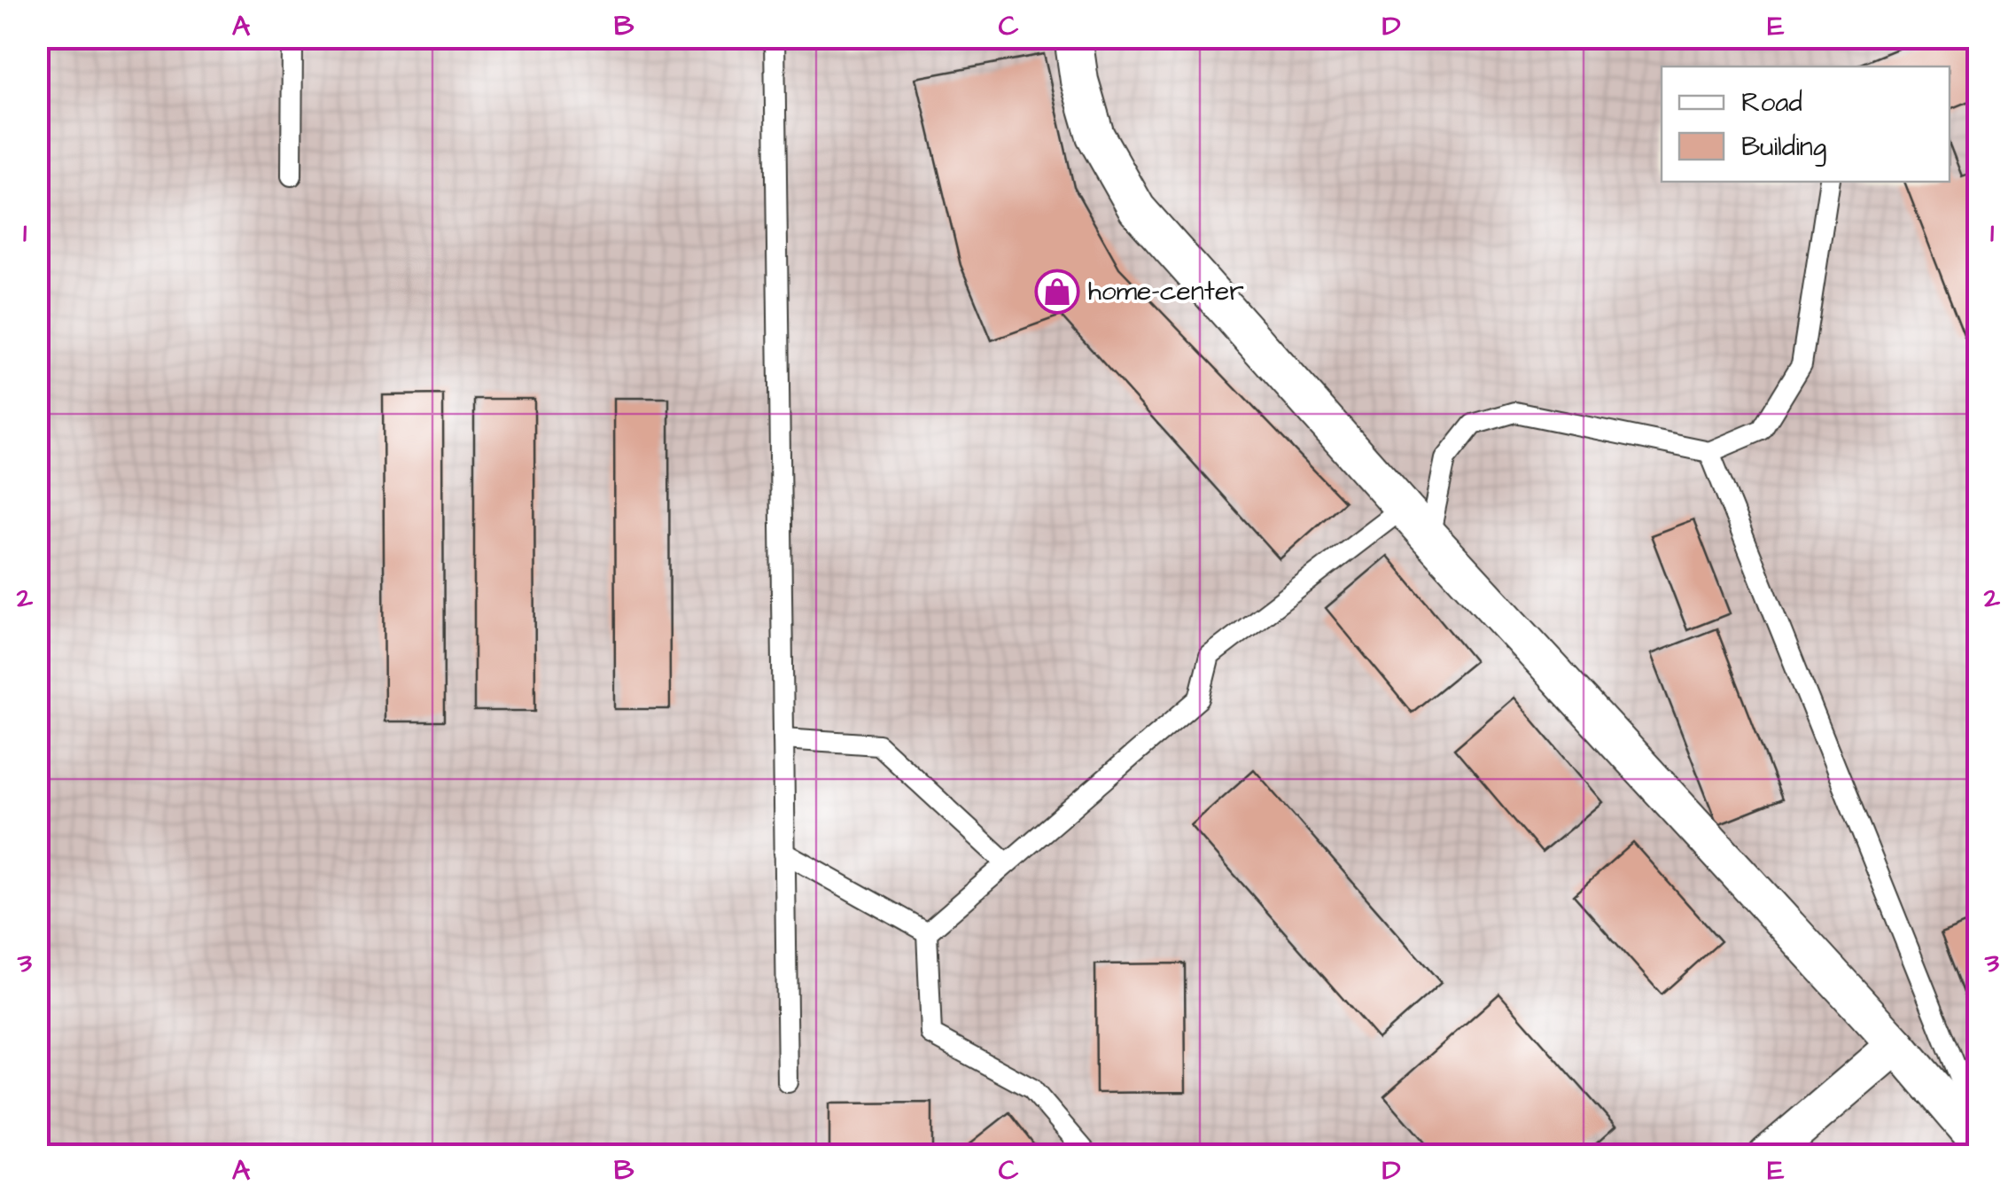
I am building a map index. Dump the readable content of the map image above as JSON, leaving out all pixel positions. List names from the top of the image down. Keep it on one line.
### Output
{"places":{"shop":["home-center"]},"legend":["Road","Building"],"grid":{"columns":["A","B","C","D","E"],"rows":["1","2","3"]}}
